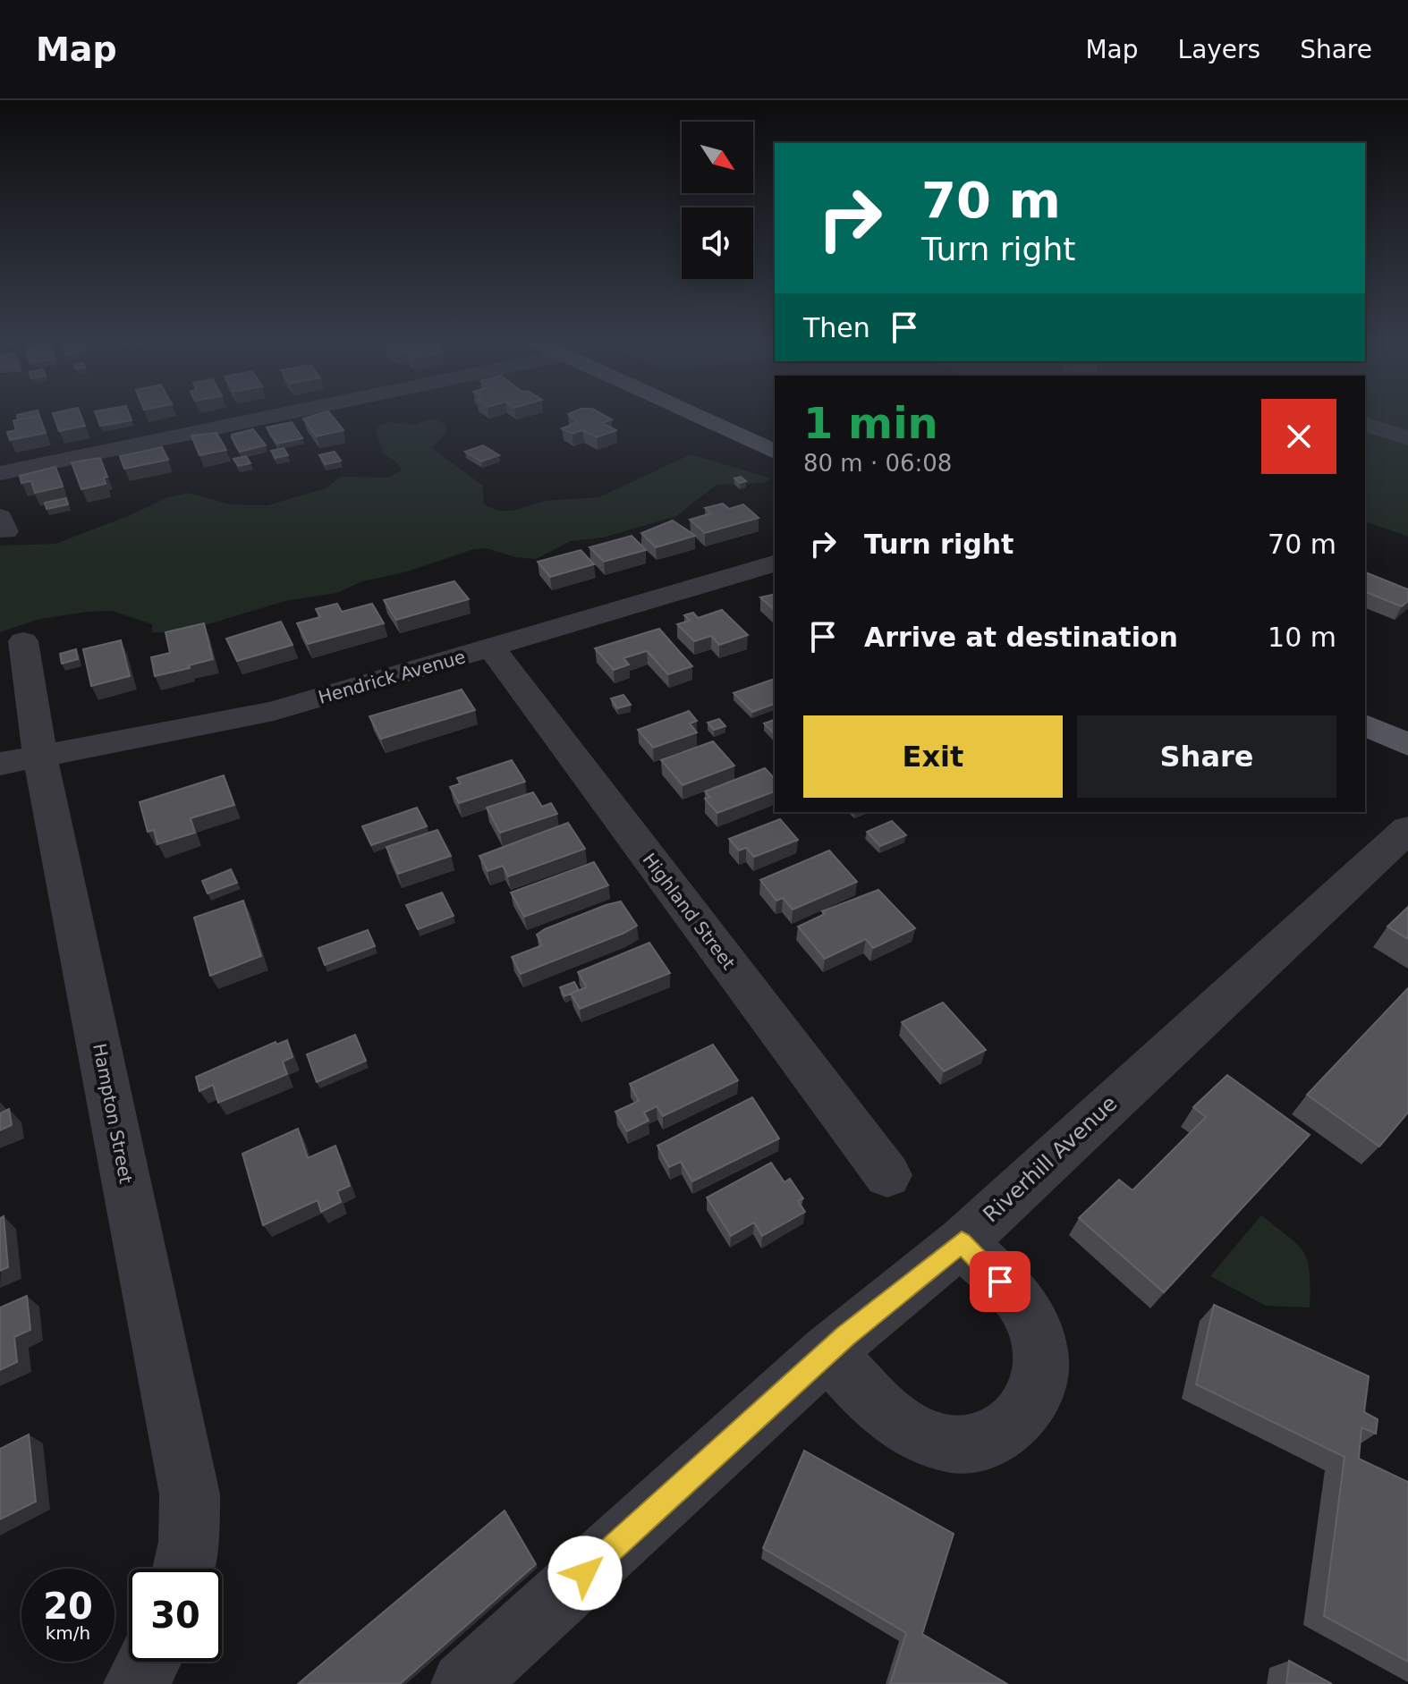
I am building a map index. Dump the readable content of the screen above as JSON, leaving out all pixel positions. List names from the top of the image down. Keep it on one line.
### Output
{"streets":{"street":["Hendrick Avenue","Highland Street","Hampton Street","Riverhill Avenue"]},"crossings":[["Hendrick Avenue","Highland Street"],["Hendrick Avenue","Hampton Street"]],"north":"bottom right","page":{"header":"Map","nav":["Map","Layers","Share"],"turn":["70 m","Turn right"],"then":"Then","heading":["1 min","80 m · 06:08"],"list":[{"name":"Turn right","value":"70 m"},{"name":"Arrive at destination","value":"10 m"}],"buttons":["Exit","Share"],"speed":"20 km/h","limit":"30"}}
